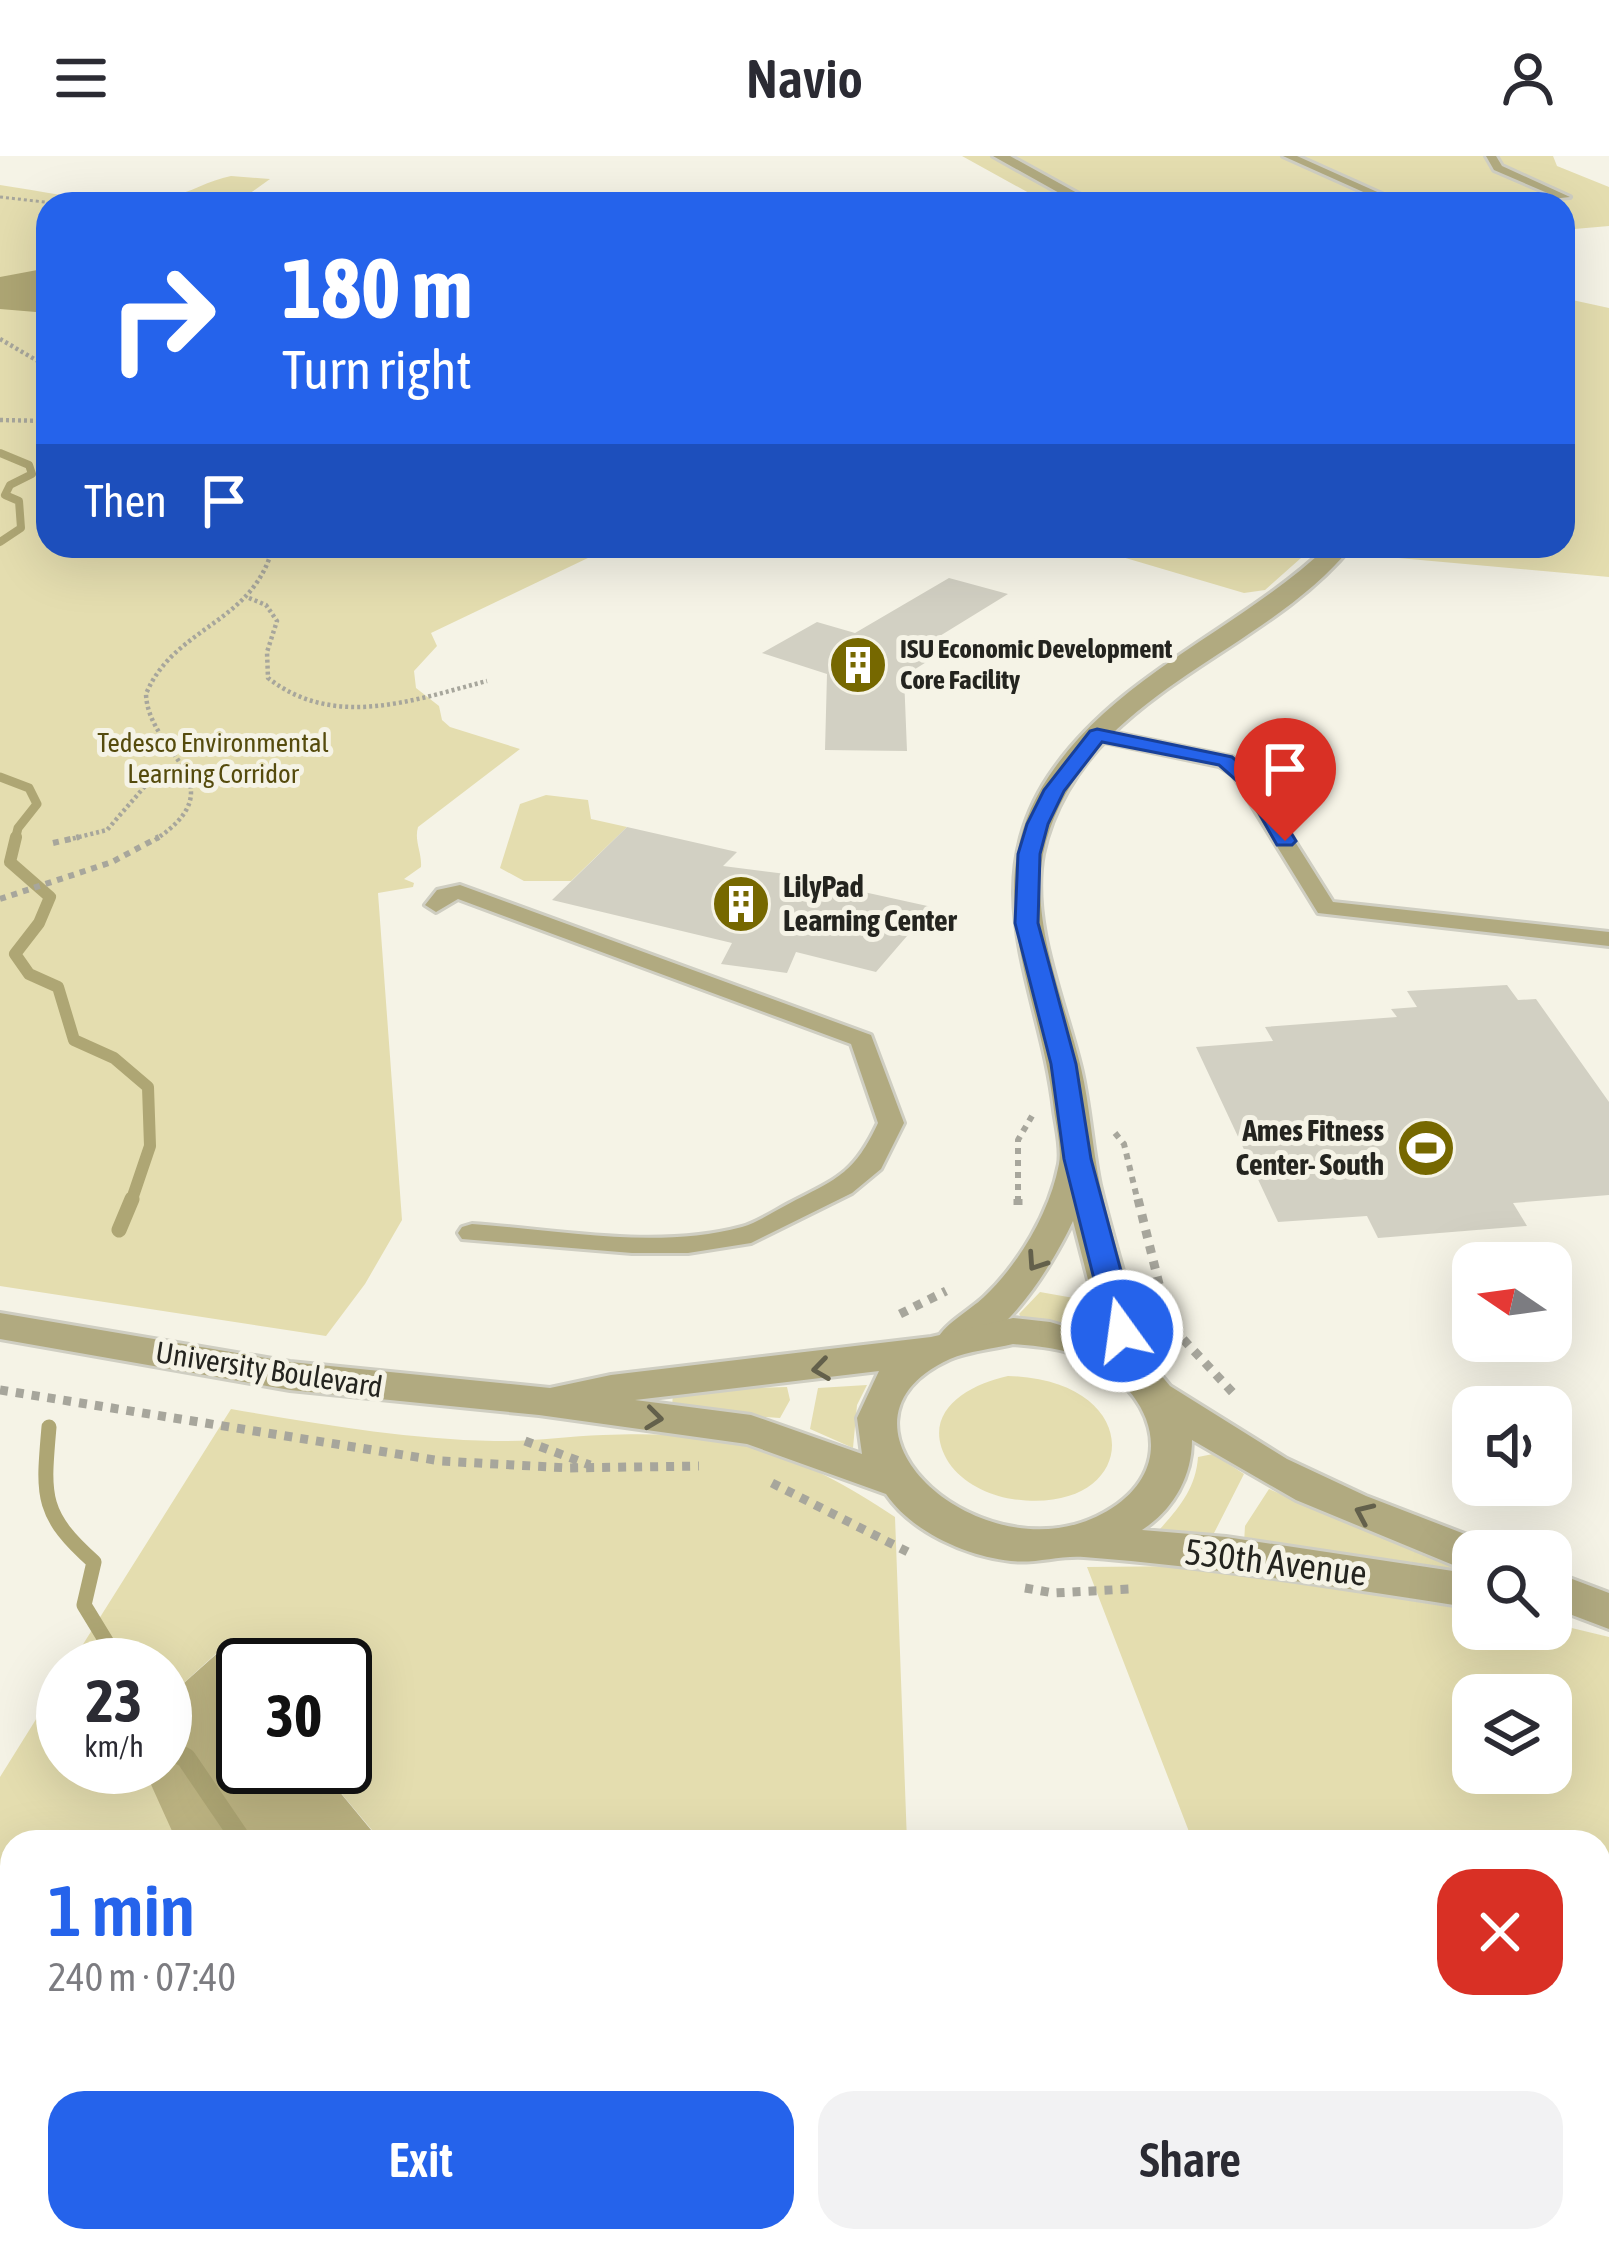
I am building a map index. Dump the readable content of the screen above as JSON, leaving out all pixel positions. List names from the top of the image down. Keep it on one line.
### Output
{"streets":{"street":["University Boulevard","530th Avenue"]},"crossings":[["University Boulevard","530th Avenue"]],"parks":["Tedesco Environmental Learning Corridor"],"places":{"building":["ISU Economic Development Core Facility","LilyPad Learning Center"],"sports":["Ames Fitness Center- South"]},"north":"left","page":{"header":"Navio","turn":["180 m","Turn right"],"then":"Then","speed":"23 km/h","limit":"30","heading":["1 min","240 m · 07:40"],"buttons":["Exit","Share"]}}
